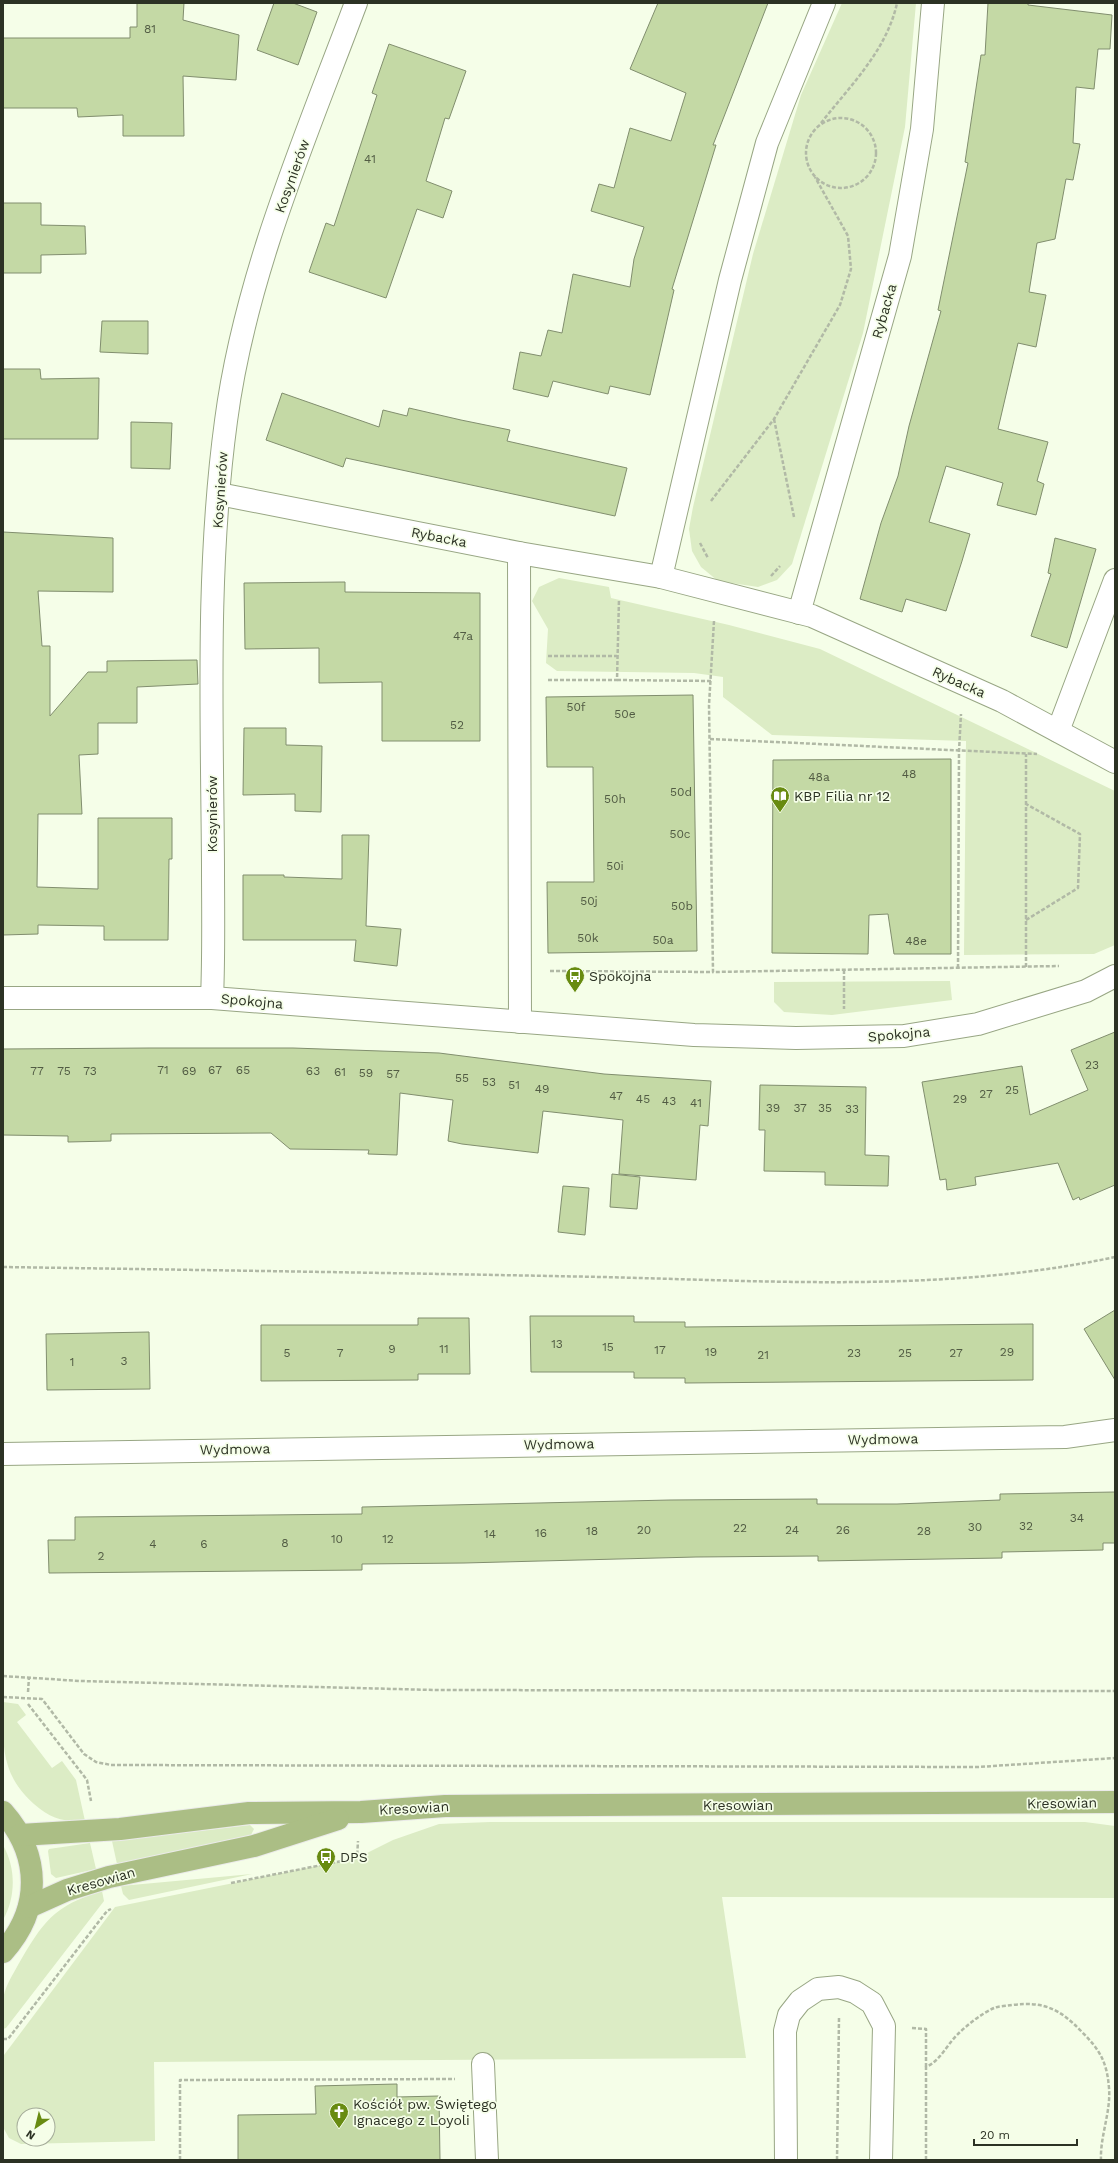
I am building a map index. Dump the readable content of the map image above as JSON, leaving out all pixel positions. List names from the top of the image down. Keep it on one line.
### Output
{"streets":{"main road":["Kresowian"],"street":["Kosynierów","Rybacka","Spokojna","Wydmowa"]},"crossings":[["Kosynierów","Rybacka"],["Kosynierów","Spokojna"]],"places":{"library":["KBP Filia nr 12"],"bus stop":["Spokojna","DPS"],"church":["Kościół pw. Świętego Ignacego z Loyoli"]},"house_numbers":["81","41","47a","50f","50e","52","48","48a","50d","50h","50c","50i","50j","50b","50k","50a","48e","23","71","67","65","77","75","73","69","63","61","59","57","55","53","51","49","25","27","47","45","29","43","41","39","37","35","33","13","15","9","11","17","19","29","5","7","23","25","27","21","3","1","34","32","30","22","20","24","26","18","28","16","14","10","12","8","4","6","2"],"scale_bar":"20 m","north":"bottom left"}
